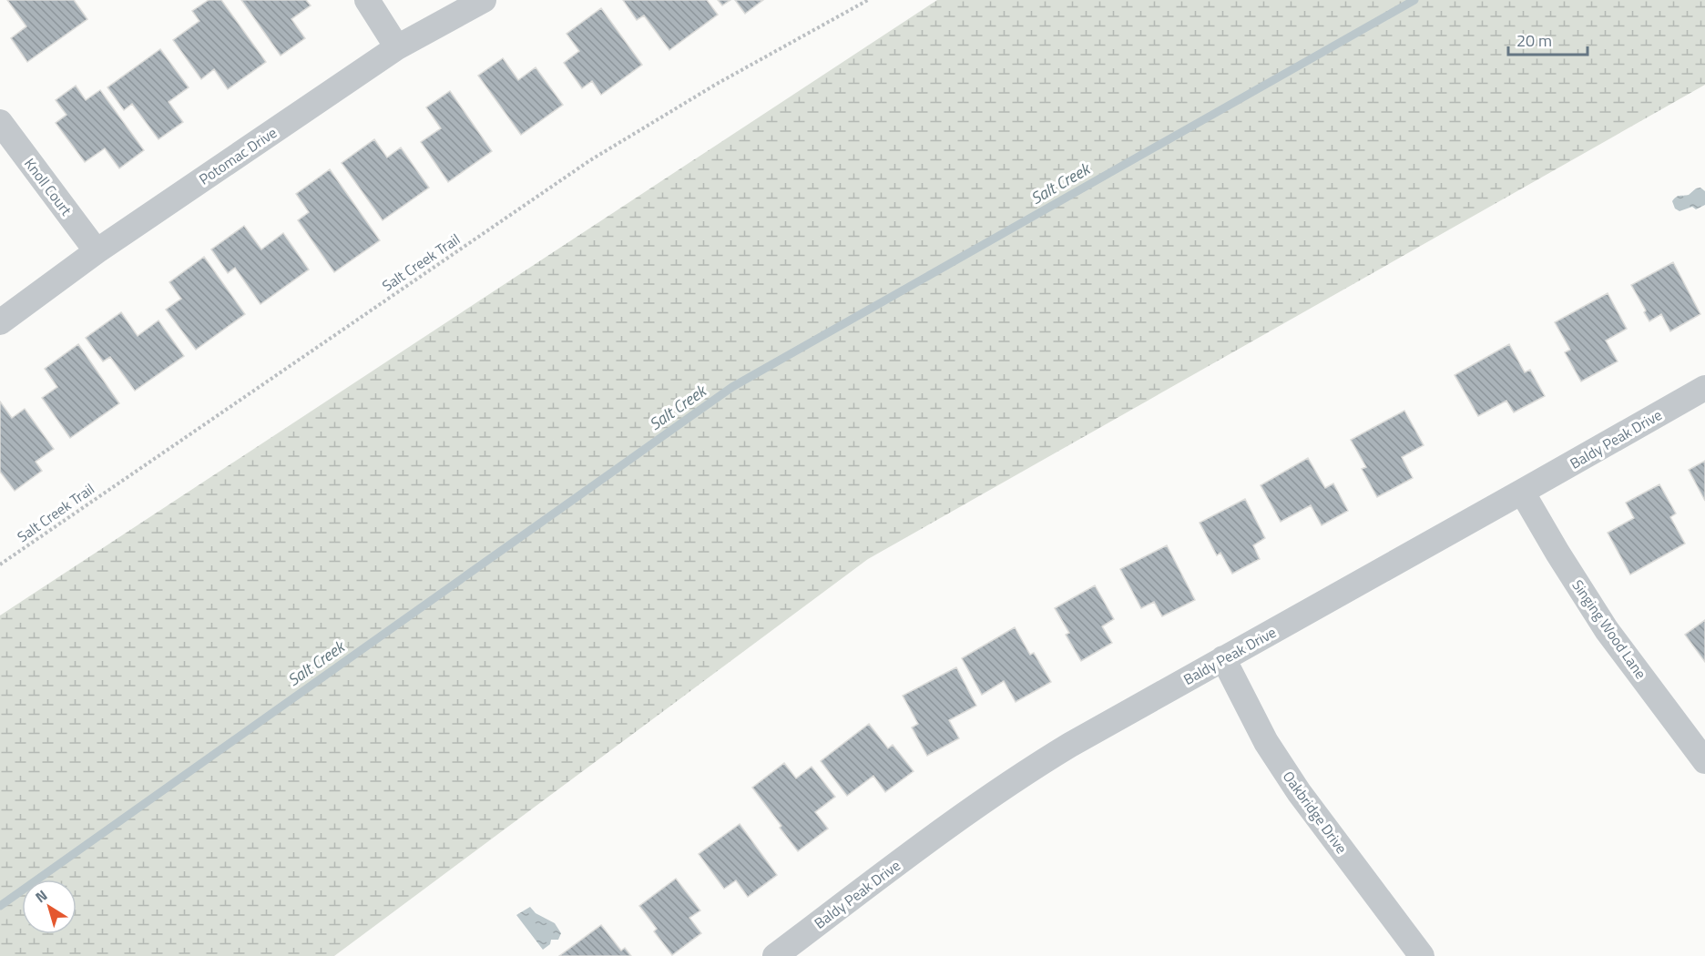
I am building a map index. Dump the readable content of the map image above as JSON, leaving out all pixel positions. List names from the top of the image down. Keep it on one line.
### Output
{"streets":{"street":["Potomac Drive","Knoll Court","Baldy Peak Drive","Singing Wood Lane","Oakbridge Drive"],"path":["Salt Creek Trail"]},"crossings":[["Potomac Drive","Knoll Court"],["Baldy Peak Drive","Singing Wood Lane"],["Baldy Peak Drive","Oakbridge Drive"]],"water":["Salt Creek"],"scale_bar":"20 m","north":"top left"}
